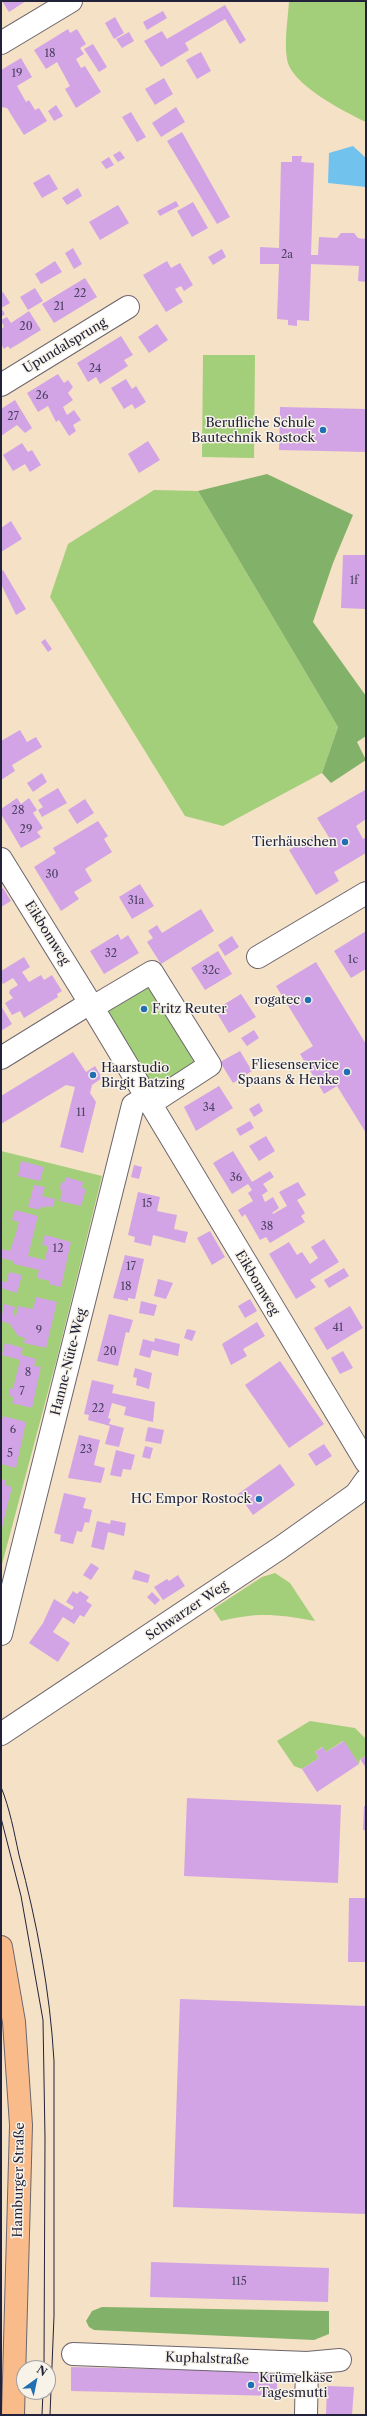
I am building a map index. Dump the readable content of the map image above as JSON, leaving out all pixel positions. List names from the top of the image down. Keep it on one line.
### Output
{"streets":{"main road":["Hamburger Straße"],"street":["Upundalsprung","Eikbomweg","Hanne-Nüte-Weg","Schwarzer Weg","Kuphalstraße"]},"crossings":[["Eikbomweg","Hanne-Nüte-Weg"]],"places":["Berufliche Schule Bautechnik Rostock","Tierhäuschen","rogatec","Fritz Reuter","Fliesenservice Spaans & Henke","Haarstudio Birgit Batzing","HC Empor Rostock","Krümelkäse Tagesmutti"],"house_numbers":["18","19","2a","22","21","20","24","26","27","1f","28","29","30","31a","32","1c","32c","34","11","36","15","38","12","17","18","41","9","20","8","7","22","6","23","5","115"],"north":"top right"}
